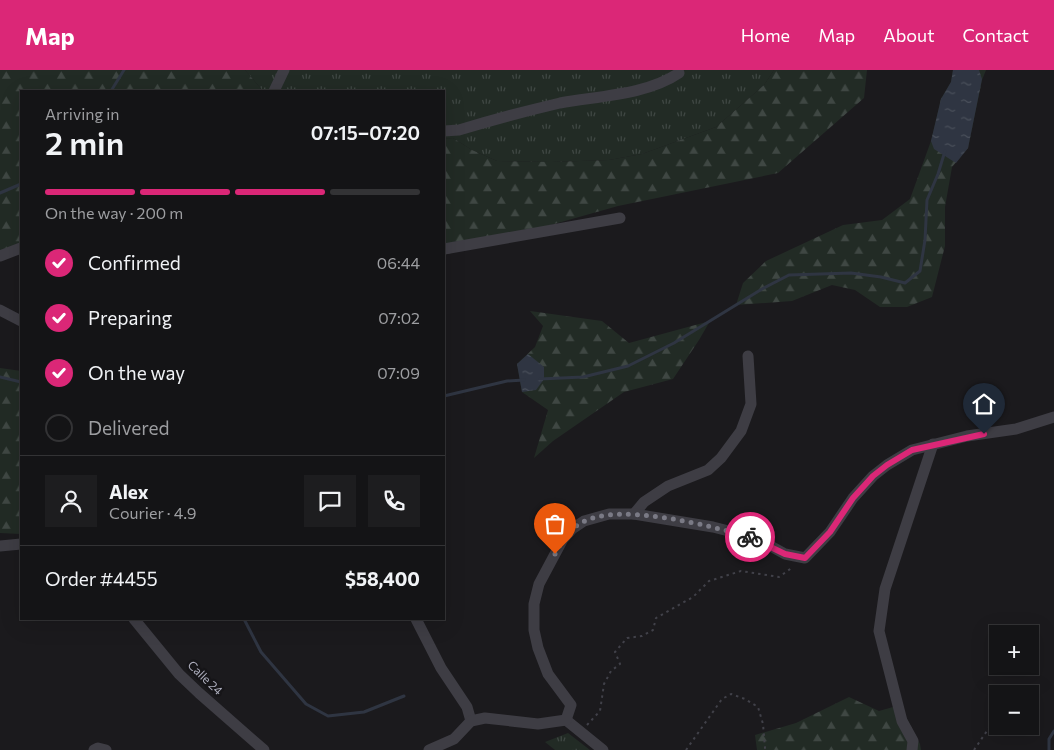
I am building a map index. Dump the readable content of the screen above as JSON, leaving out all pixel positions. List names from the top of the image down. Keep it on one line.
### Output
{"streets":{"street":["Calle 24"]},"page":{"header":"Map","nav":["Home","Map","About","Contact"],"heading":["2 min","Arriving in","07:15–07:20"],"panel":["Alex","Courier · 4.9","Order #4455","$58,400"],"bar":"On the way · 200 m","list":[["Confirmed","06:44"],["Preparing","07:02"],["On the way","07:09"],"Delivered"],"map_buttons":["+","−"]}}
